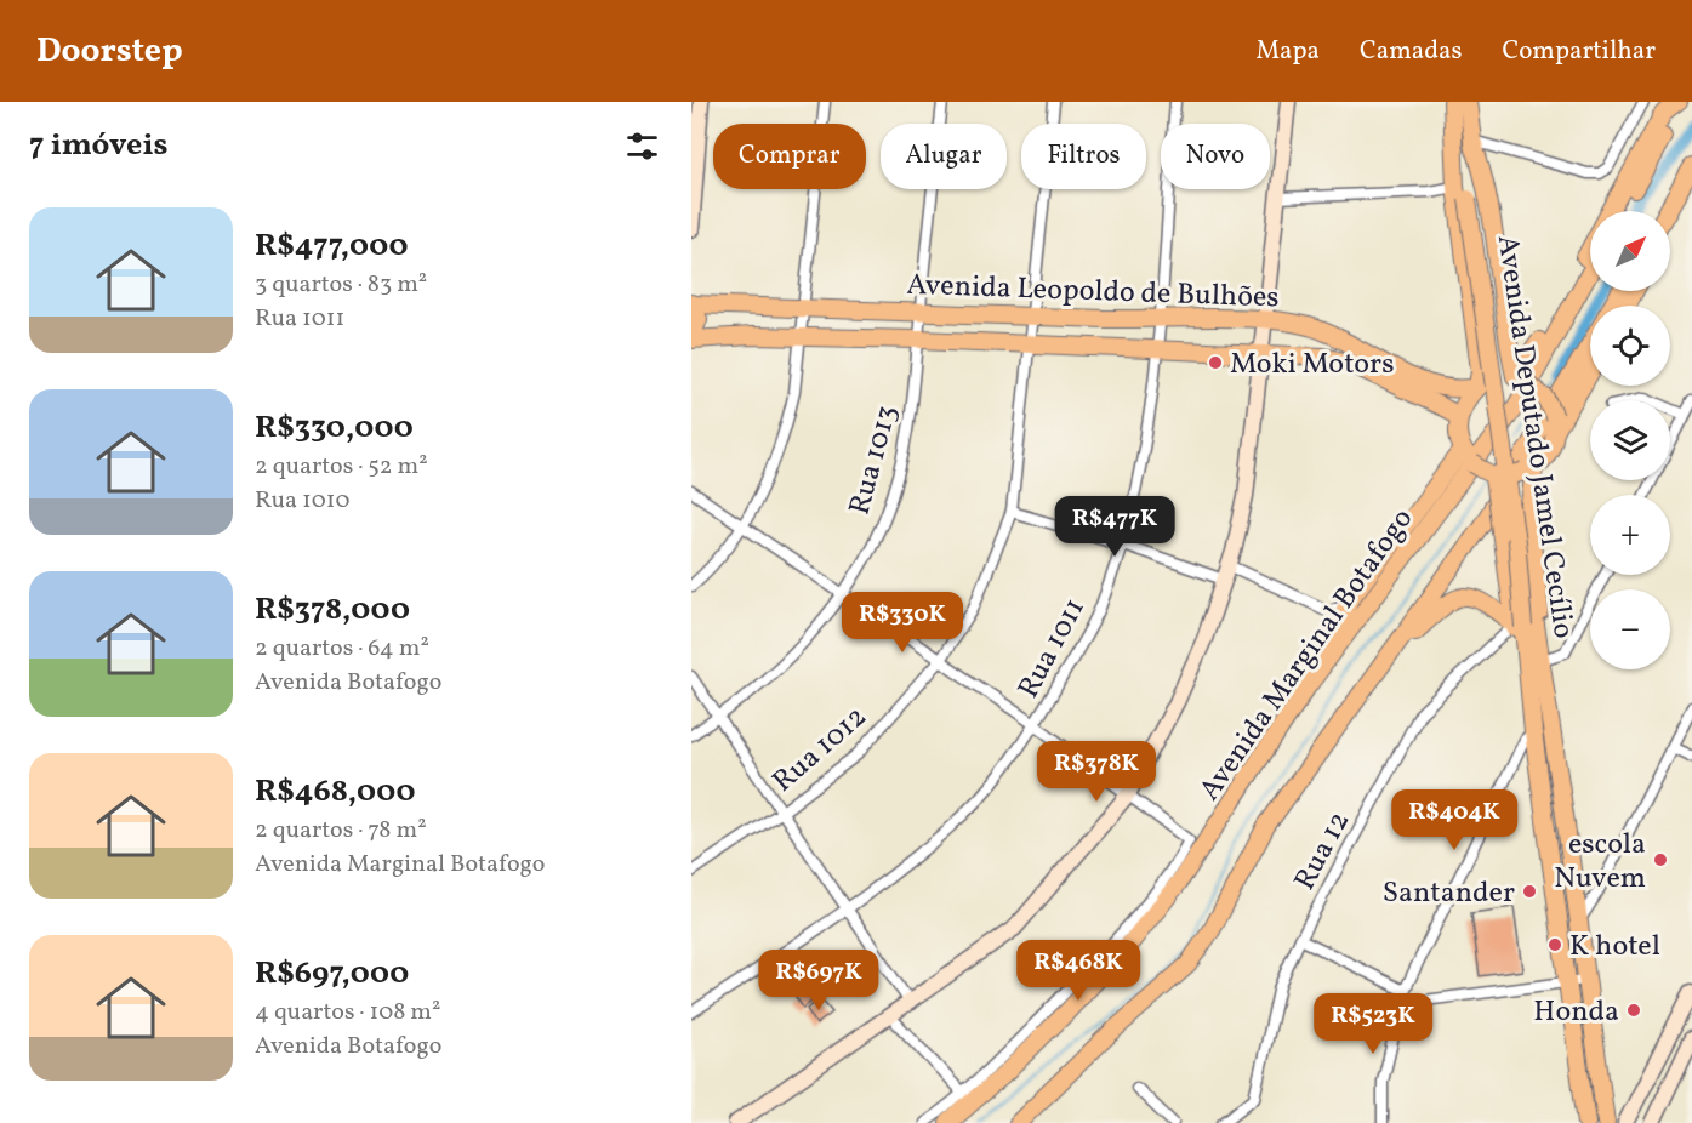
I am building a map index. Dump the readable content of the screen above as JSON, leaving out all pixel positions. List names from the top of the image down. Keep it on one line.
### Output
{"streets":{"main road":["Avenida Leopoldo de Bulhões","Avenida Deputado Jamel Cecílio","Avenida Marginal Botafogo"],"street":["Rua 1013","Rua 1011","Rua 1012","Rua 12"]},"crossings":[["Avenida Leopoldo de Bulhões","Rua 1013"],["Avenida Leopoldo de Bulhões","Rua 1011"],["Avenida Leopoldo de Bulhões","Rua 1012"],["Avenida Deputado Jamel Cecílio","Rua 12"]],"places":["Moki Motors","escola Nuvem","Santander","K hotel","Honda"],"north":"top right","page":{"header":"Doorstep","nav":["Mapa","Camadas","Compartilhar"],"heading":"7 imóveis","chip":["Comprar","Alugar","Filtros","Novo"],"list":[{"name":"R$477,000","note":"3 quartos · 83 m² · Rua 1011"},{"name":"R$330,000","note":"2 quartos · 52 m² · Rua 1010"},{"name":"R$378,000","note":"2 quartos · 64 m² · Avenida Botafogo"},{"name":"R$468,000","note":"2 quartos · 78 m² · Avenida Marginal Botafogo"},{"name":"R$697,000","note":"4 quartos · 108 m² · Avenida Botafogo"}],"map_buttons":["+","−"],"price":["R$477K","R$330K","R$378K","R$404K","R$468K","R$697K","R$523K"]}}
